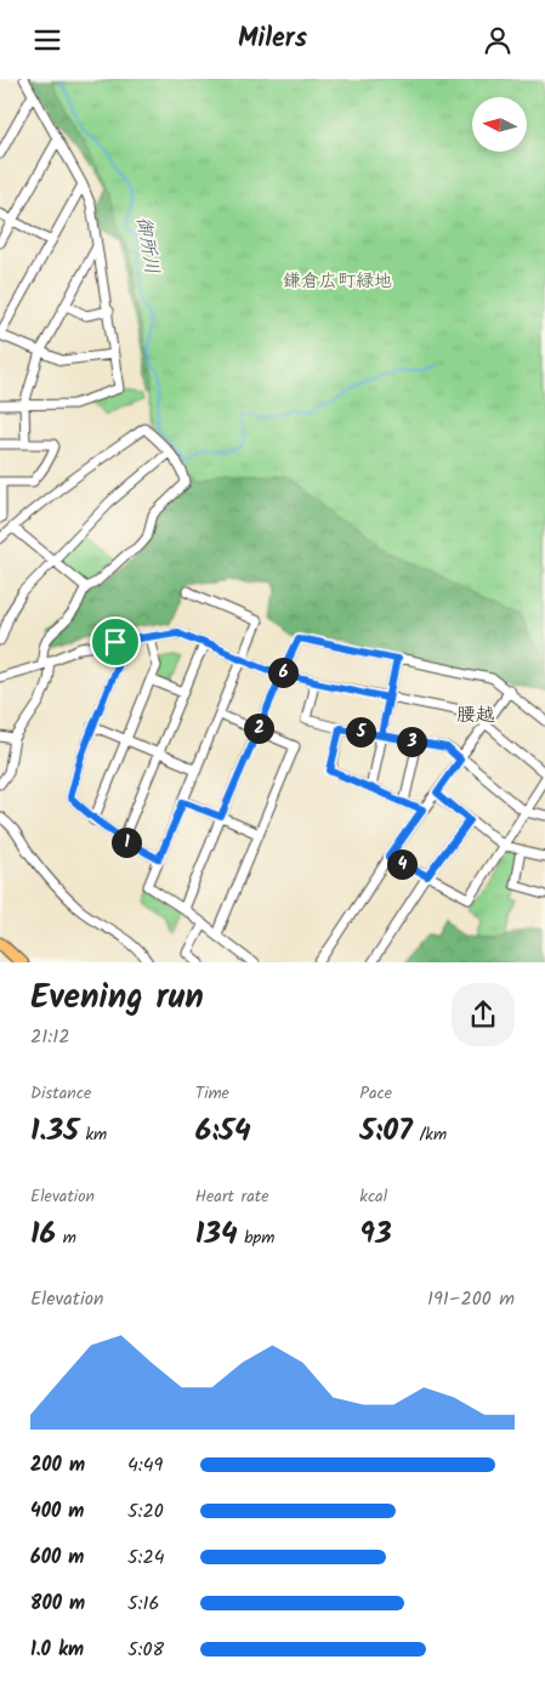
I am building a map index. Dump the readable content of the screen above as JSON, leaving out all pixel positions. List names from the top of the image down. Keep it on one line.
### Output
{"districts":["腰越"],"water":["御所川"],"parks":["鎌倉広町緑地"],"north":"left","page":{"header":"Milers","pins":["6","2","5","3","1","4"],"heading":["Evening run","21:12"],"stats":[["Distance","1.35 km"],["Time","6:54"],["Pace","5:07 /km"],["Elevation","16 m"],["Heart rate","134 bpm"],["kcal","93"]],"chart":["Elevation","191–200 m"],"list":[{"name":"200 m","note":"4:49"},{"name":"400 m","note":"5:20"},{"name":"600 m","note":"5:24"},{"name":"800 m","note":"5:16"},{"name":"1.0 km","note":"5:08"}]}}
